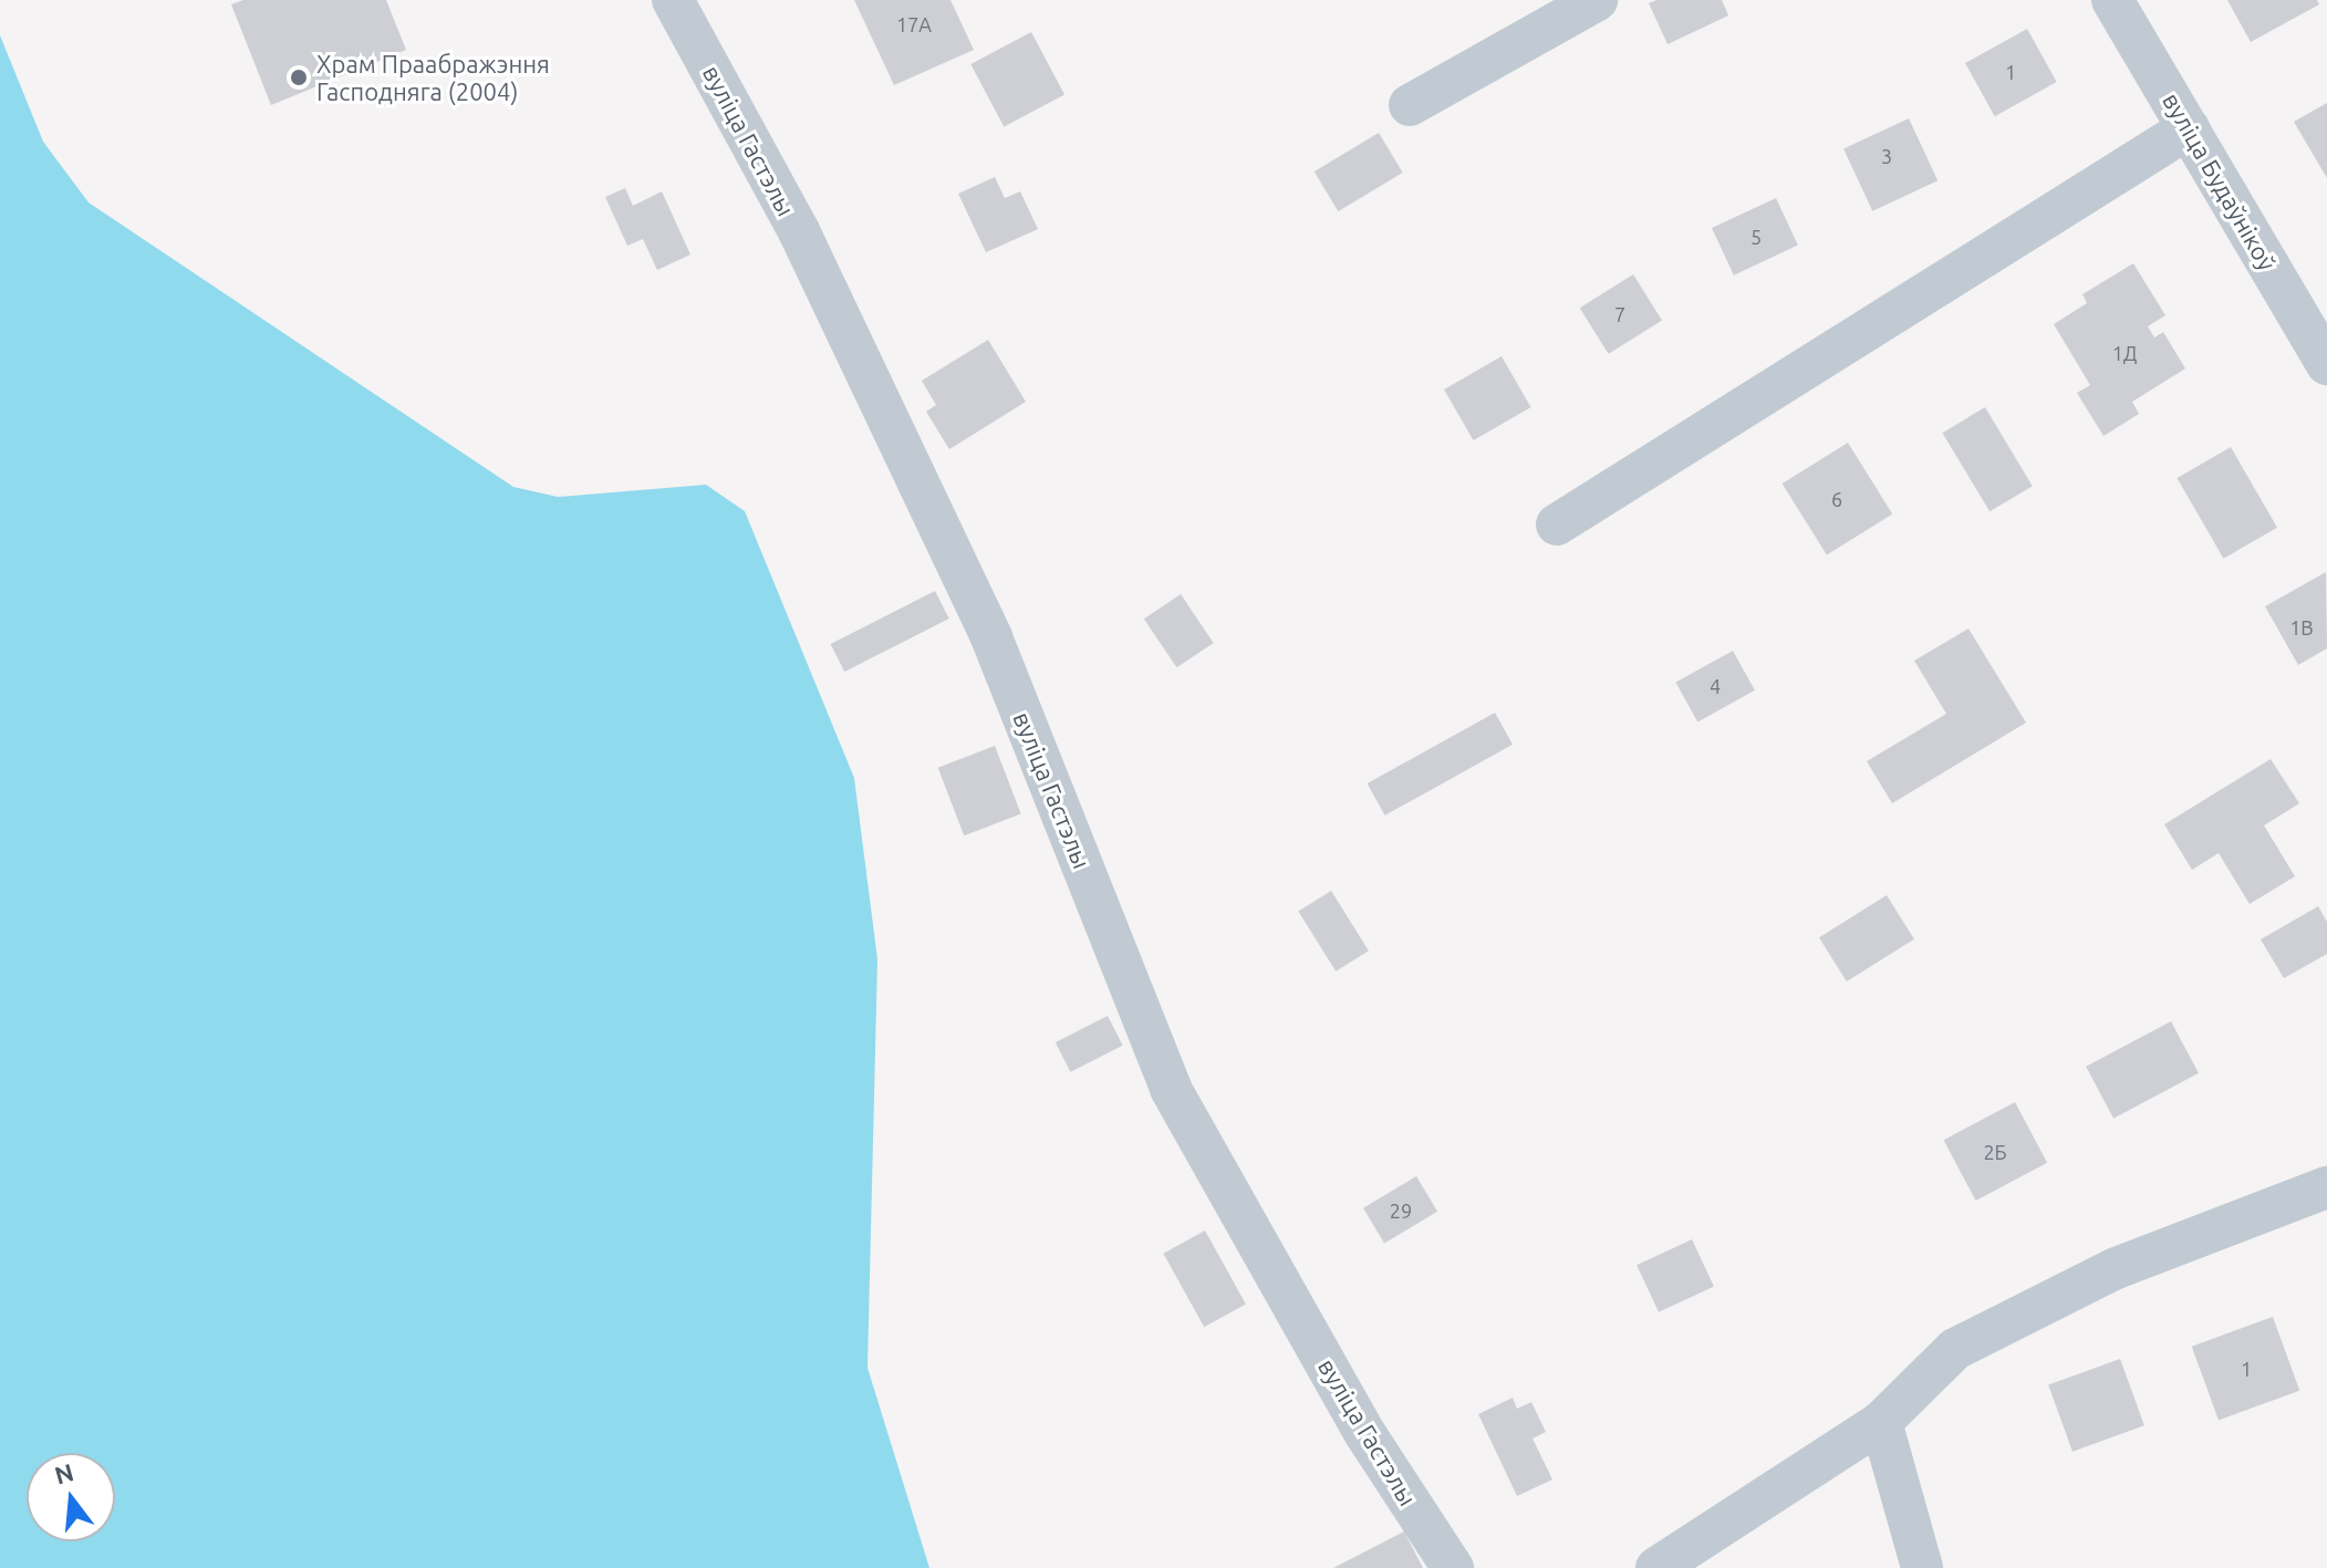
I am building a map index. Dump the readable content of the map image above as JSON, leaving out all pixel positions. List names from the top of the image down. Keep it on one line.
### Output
{"streets":{"street":["вуліца Гастэлы","вуліца Будаўнікоў"]},"places":["Храм Праабражэння Гасподняга (2004)"],"house_numbers":["17А","1","3","5","7","1Д","6","1В","4","2Б","29","1"],"north":"top"}
